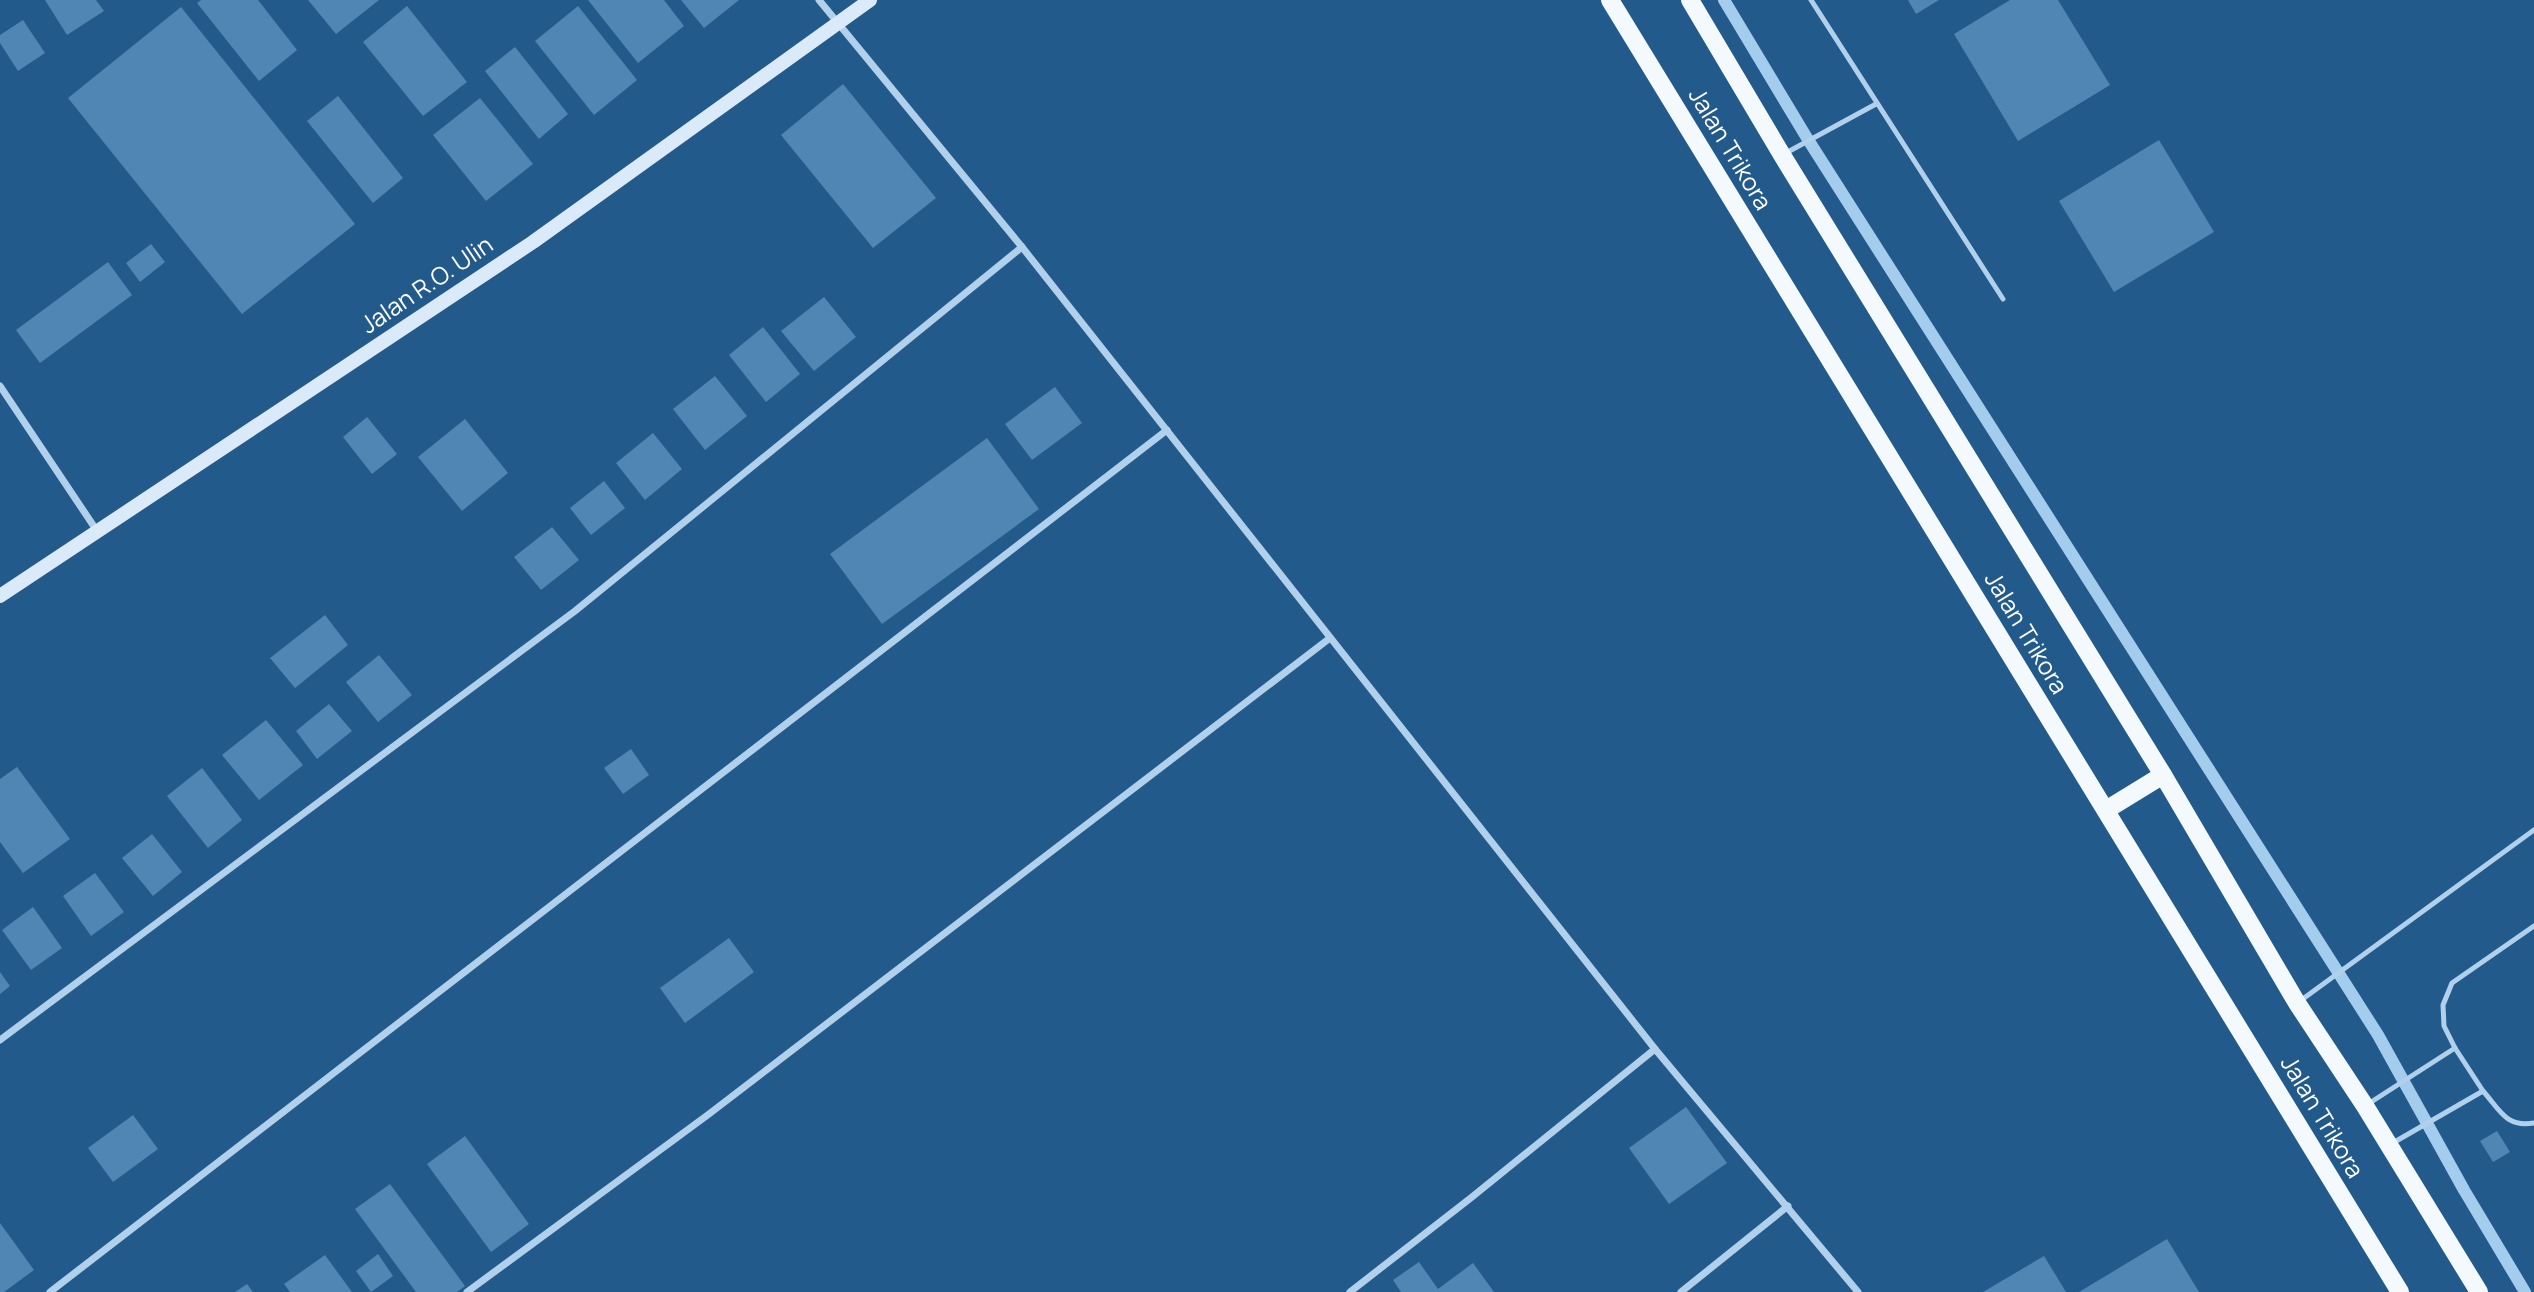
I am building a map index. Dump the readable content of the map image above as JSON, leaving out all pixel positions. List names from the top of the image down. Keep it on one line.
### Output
{"streets":{"main road":["Jalan Trikora","Jalan R.O. Ulin"]}}
